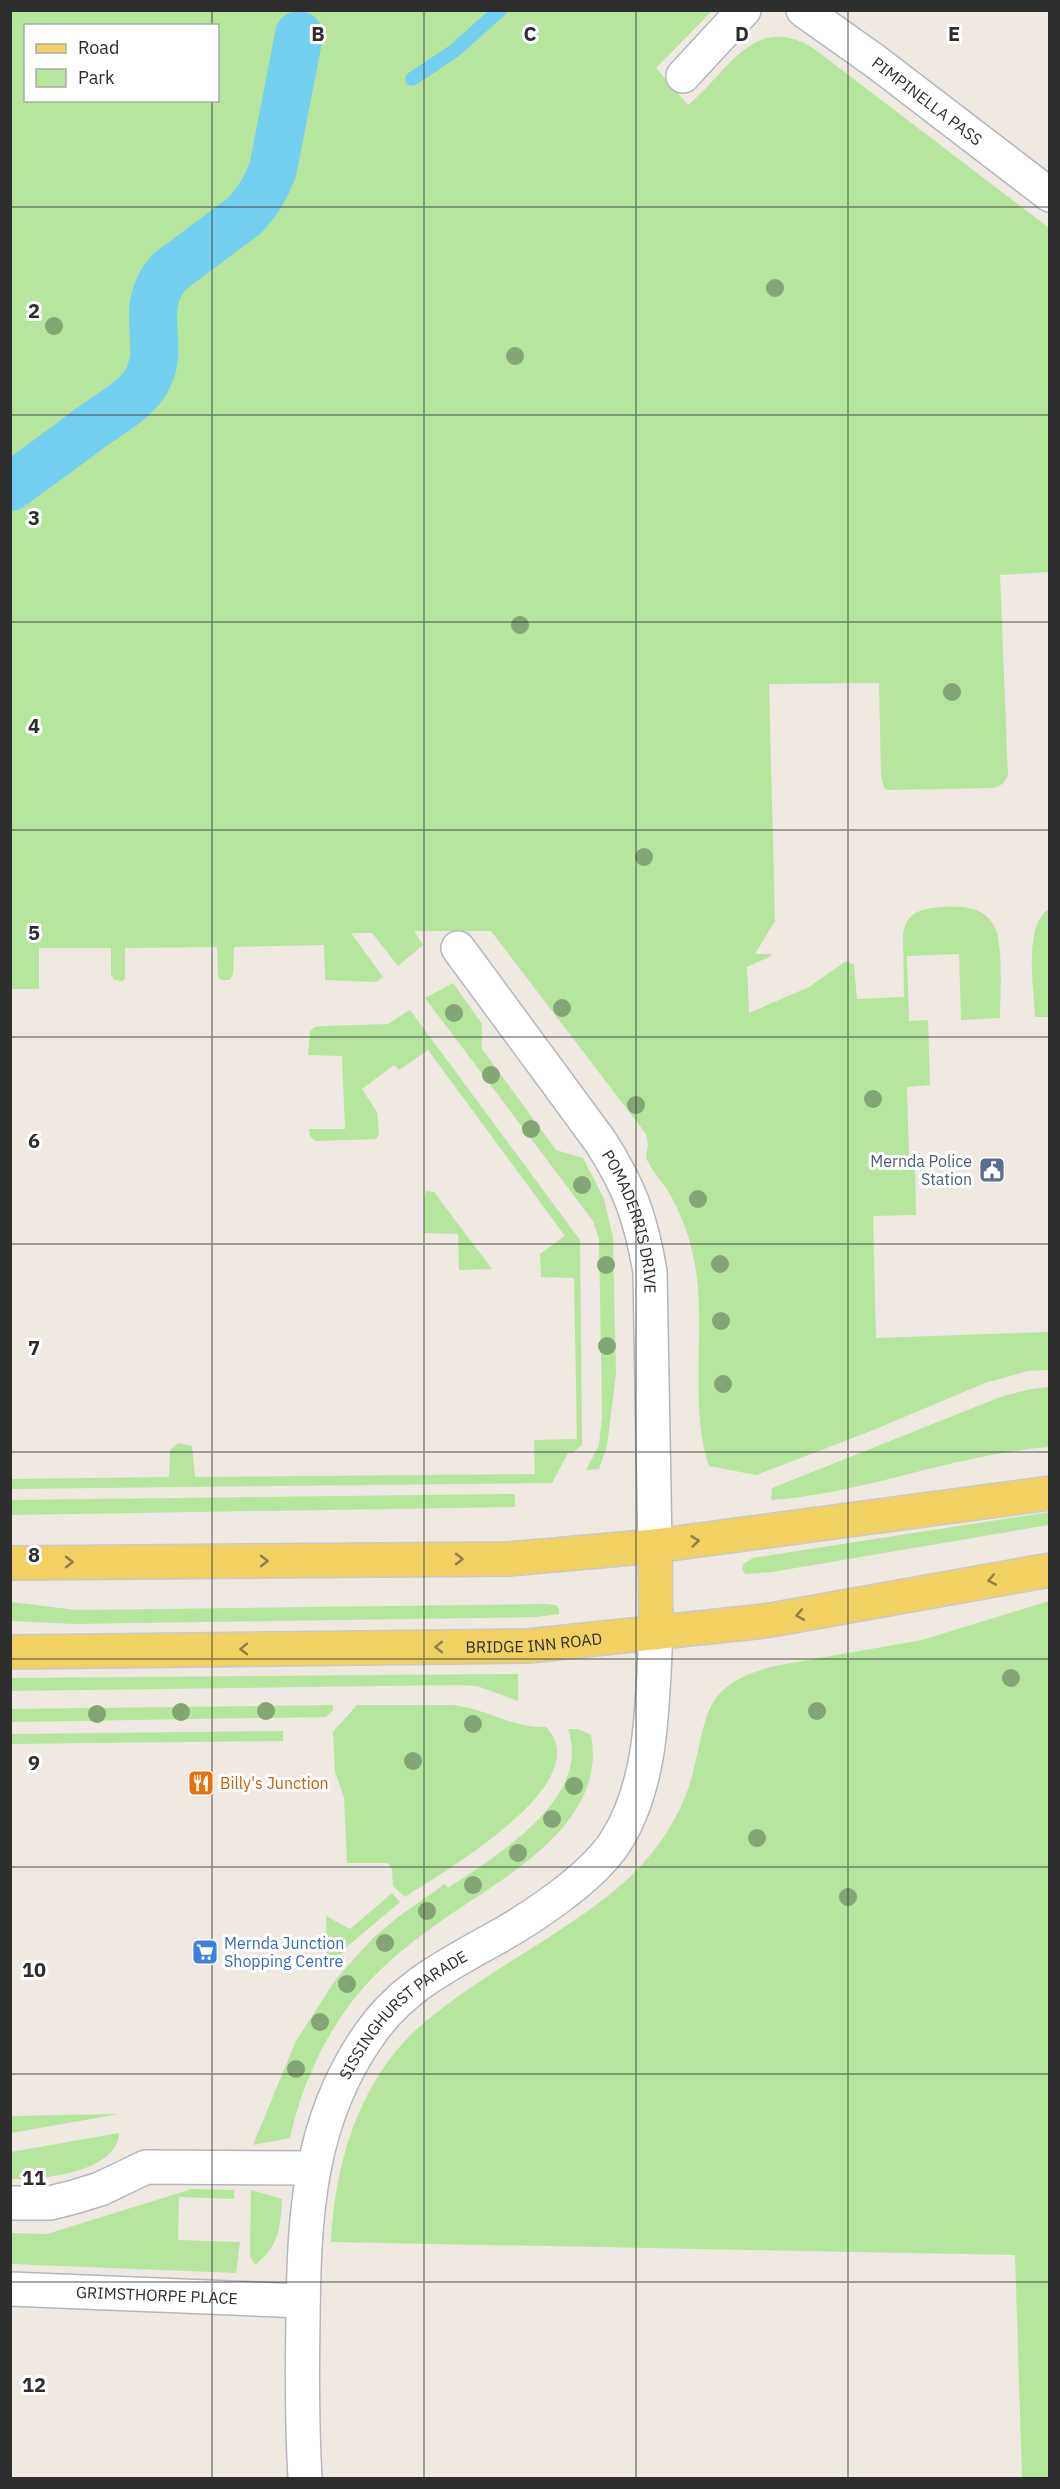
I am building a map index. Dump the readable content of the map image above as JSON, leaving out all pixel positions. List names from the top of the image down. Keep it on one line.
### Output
{"streets":{"main road":["BRIDGE INN ROAD"],"street":["PIMPINELLA PASS","POMADERRIS DRIVE","SISSINGHURST PARADE","GRIMSTHORPE PLACE"]},"crossings":[["BRIDGE INN ROAD","SISSINGHURST PARADE"],["SISSINGHURST PARADE","GRIMSTHORPE PLACE"]],"places":{"public building":["Mernda Police Station"],"restaurant":["Billy's Junction"],"supermarket":["Mernda Junction Shopping Centre"]},"legend":["Road","Park"],"grid":{"columns":["B","C","D","E"],"rows":["2","3","4","5","6","7","8","9","10","11","12"]}}
